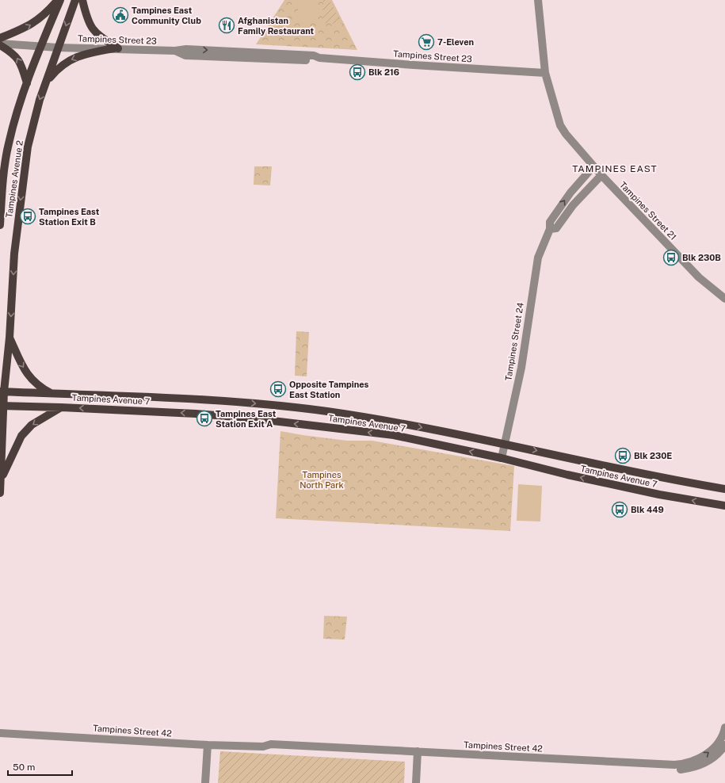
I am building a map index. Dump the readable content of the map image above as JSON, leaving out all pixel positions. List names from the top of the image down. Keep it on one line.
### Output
{"streets":{"main road":["Tampines Avenue 2","Tampines Avenue 7"],"street":["Tampines Street 23","Tampines Street 21","Tampines Street 24","Tampines Street 42"]},"crossings":[["Tampines Street 23","Tampines Avenue 2"],["Tampines Street 23","Tampines Street 21"],["Tampines Avenue 2","Tampines Avenue 7"],["Tampines Street 21","Tampines Street 24"],["Tampines Street 24","Tampines Avenue 7"]],"districts":["TAMPINES EAST"],"parks":["Tampines North Park"],"places":{"public building":["Tampines East Community Club"],"restaurant":["Afghanistan Family Restaurant"],"supermarket":["7-Eleven"],"bus stop":["Blk 216","Tampines East Station Exit B","Blk 230B","Opposite Tampines East Station","Tampines East Station Exit A","Blk 230E","Blk 449"]},"scale_bar":"50 m"}
